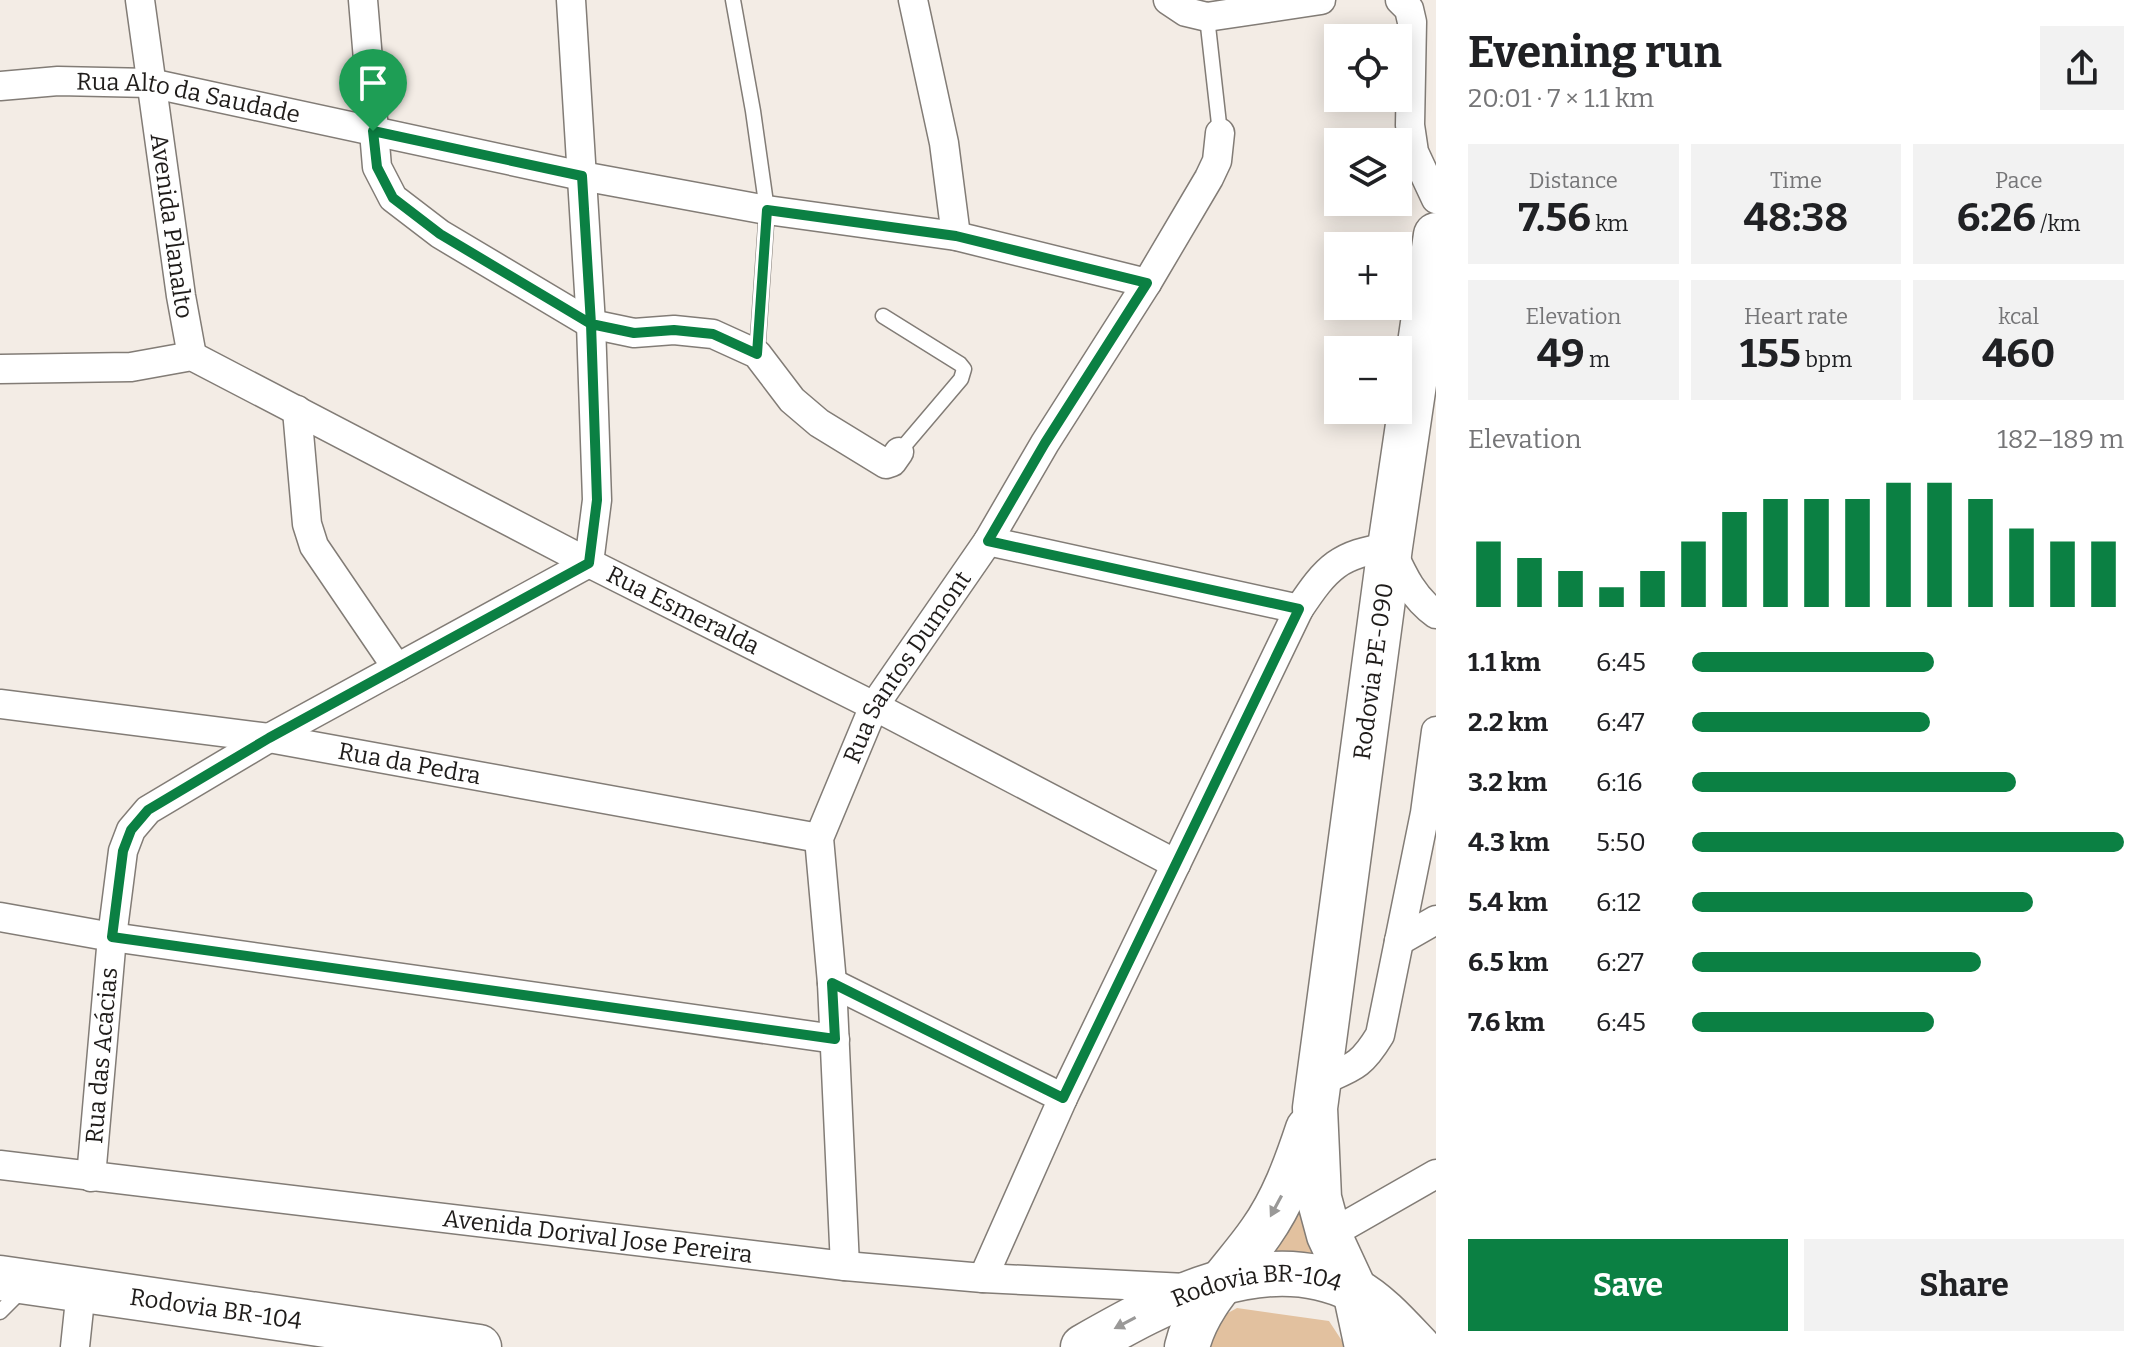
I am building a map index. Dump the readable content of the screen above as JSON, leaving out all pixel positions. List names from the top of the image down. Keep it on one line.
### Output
{"streets":{"main road":["Rodovia PE-090","Rodovia BR-104"],"street":["Rua Alto da Saudade","Avenida Planalto","Rua Esmeralda","Rua Santos Dumont","Rua da Pedra","Rua das Acácias","Avenida Dorival Jose Pereira"]},"crossings":[["Rua Alto da Saudade","Avenida Planalto"],["Rua Alto da Saudade","Rua Santos Dumont"],["Avenida Planalto","Rua Esmeralda"],["Rua Esmeralda","Rua Santos Dumont"],["Rua Esmeralda","Rua das Acácias"],["Rua Santos Dumont","Rua da Pedra"],["Rua Santos Dumont","Avenida Dorival Jose Pereira"],["Rodovia PE-090","Avenida Dorival Jose Pereira"],["Rodovia PE-090","Rodovia BR-104"],["Rua da Pedra","Rua das Acácias"],["Rua das Acácias","Avenida Dorival Jose Pereira"],["Avenida Dorival Jose Pereira","Rodovia BR-104"]],"page":{"heading":["Evening run","20:01 · 7 × 1.1 km"],"map_buttons":["+","−"],"stats":[["Distance","7.56 km"],["Time","48:38"],["Pace","6:26 /km"],["Elevation","49 m"],["Heart rate","155 bpm"],["kcal","460"]],"chart":["Elevation","182–189 m"],"list":[{"name":"1.1 km","note":"6:45"},{"name":"2.2 km","note":"6:47"},{"name":"3.2 km","note":"6:16"},{"name":"4.3 km","note":"5:50"},{"name":"5.4 km","note":"6:12"},{"name":"6.5 km","note":"6:27"},{"name":"7.6 km","note":"6:45"}],"buttons":["Save","Share"]}}
